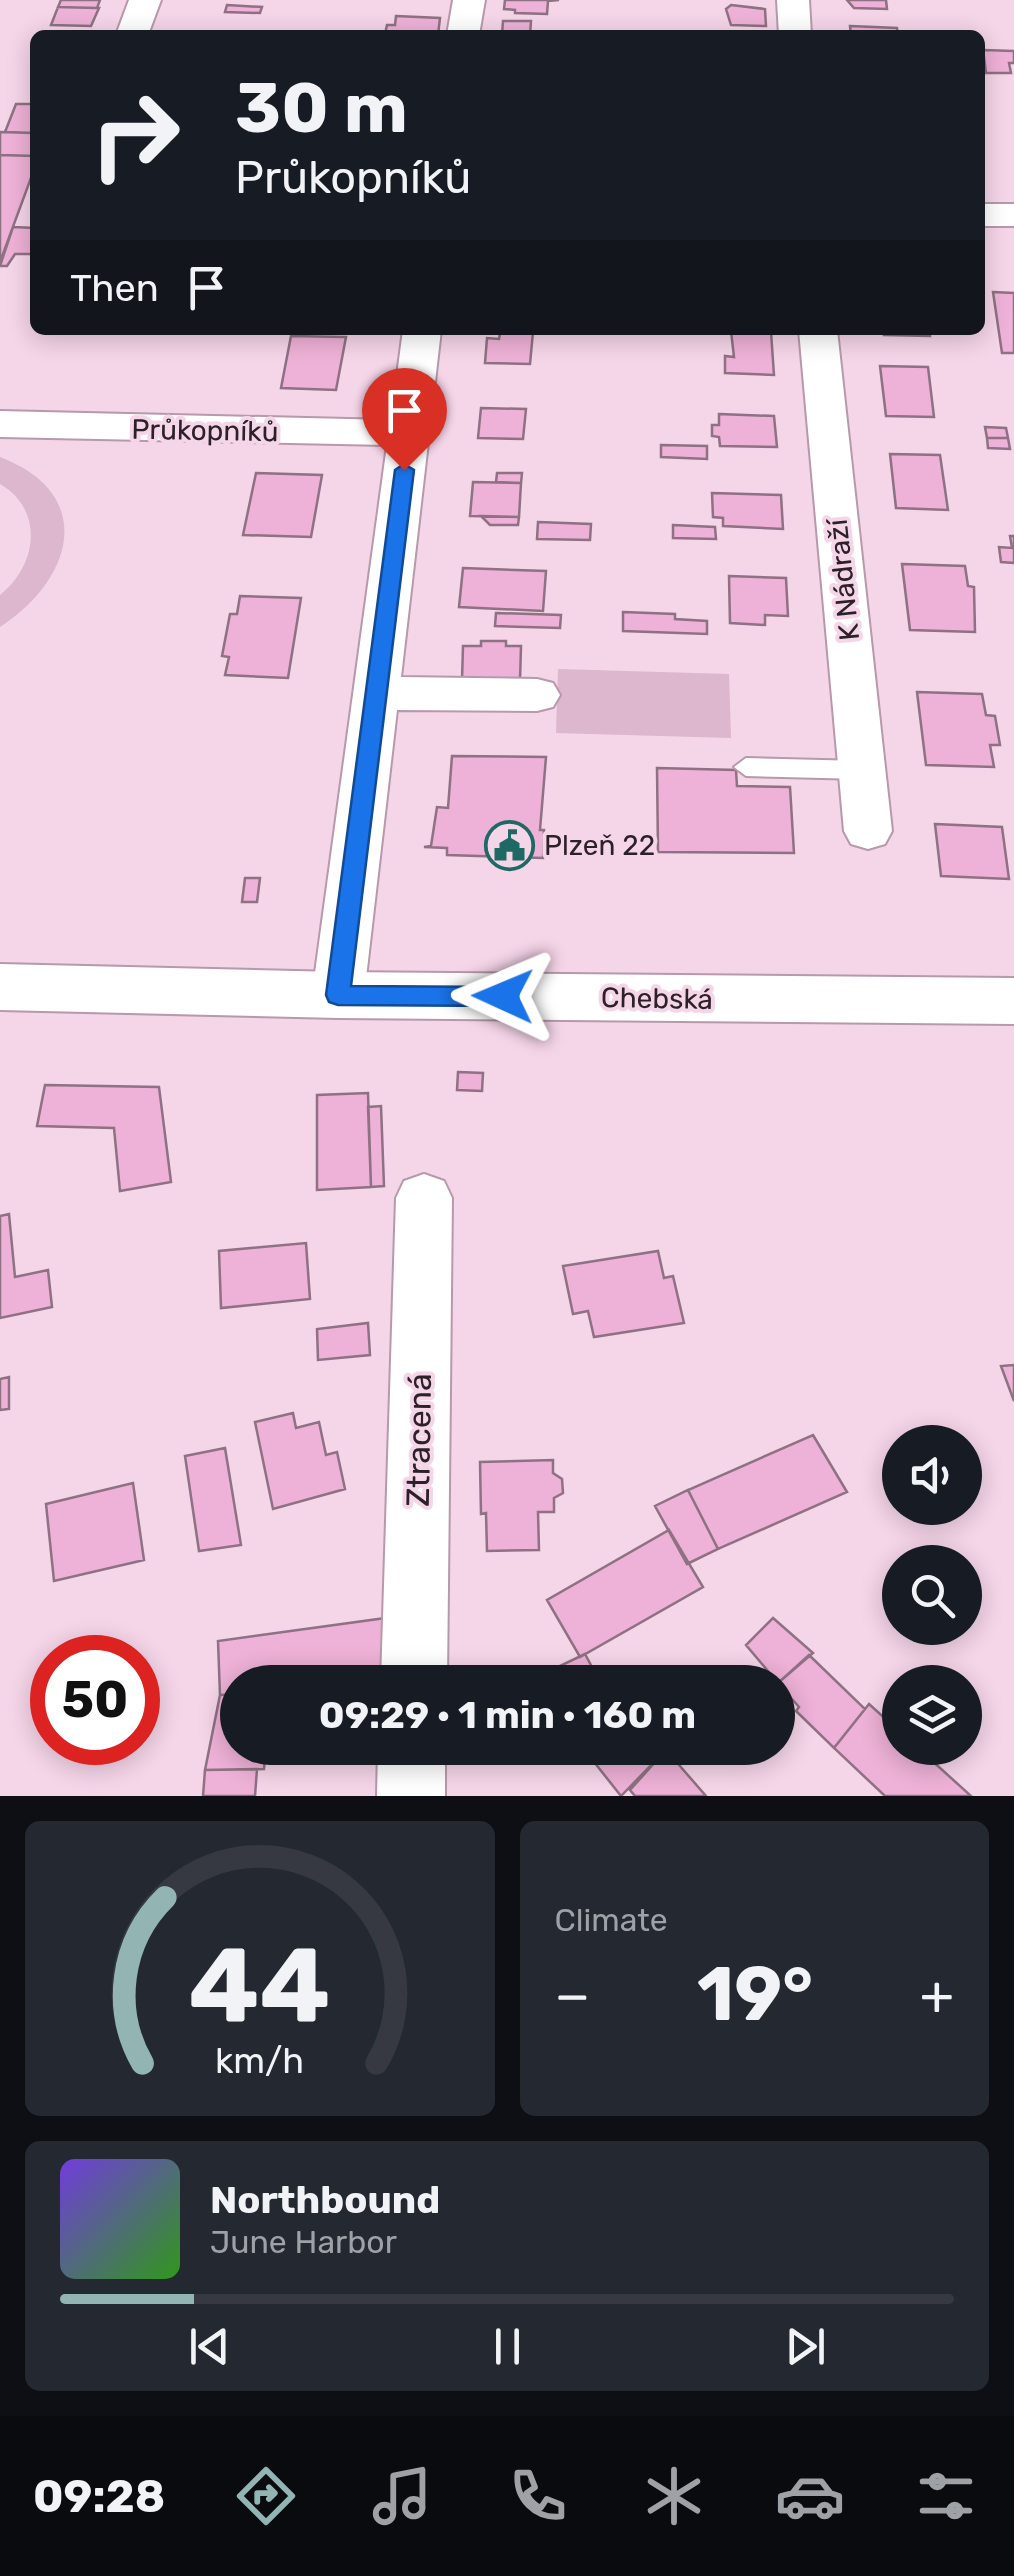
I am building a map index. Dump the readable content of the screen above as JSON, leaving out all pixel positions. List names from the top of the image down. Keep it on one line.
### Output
{"streets":{"main road":["Chebská"],"street":["Průkopníků","K Nádraží","Ztracená"]},"places":{"public building":["Plzeň 22"]},"page":{"turn":["30 m","Průkopníků"],"then":"Then","limit":"50","trip":"09:29 · 1 min · 160 m","tile":"Climate","heat":["−","19°","+"],"song":["Northbound","June Harbor"],"tabs":"09:28","gauge":["44","km/h"]}}
